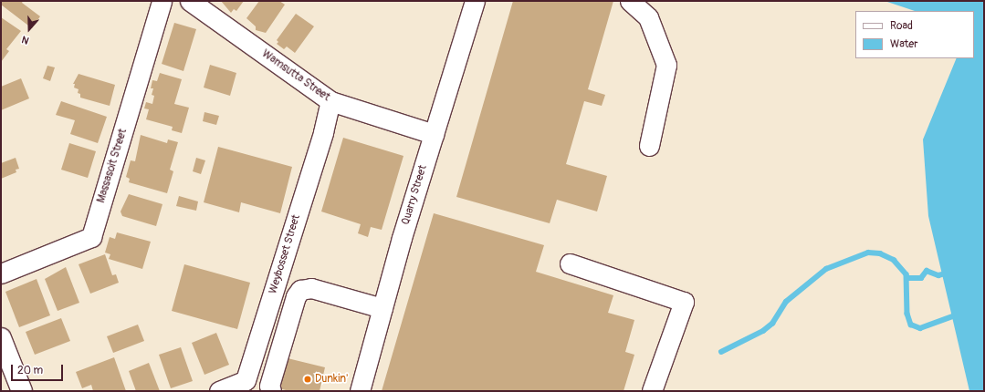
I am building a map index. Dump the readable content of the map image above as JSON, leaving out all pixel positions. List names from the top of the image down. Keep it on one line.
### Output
{"streets":{"street":["Wamsutta Street","Massasoit Street","Quarry Street","Weybosset Street"]},"crossings":[["Wamsutta Street","Quarry Street"],["Wamsutta Street","Weybosset Street"]],"places":["Dunkin'"],"legend":["Road","Water"],"scale_bar":"20 m","north":"bottom"}
